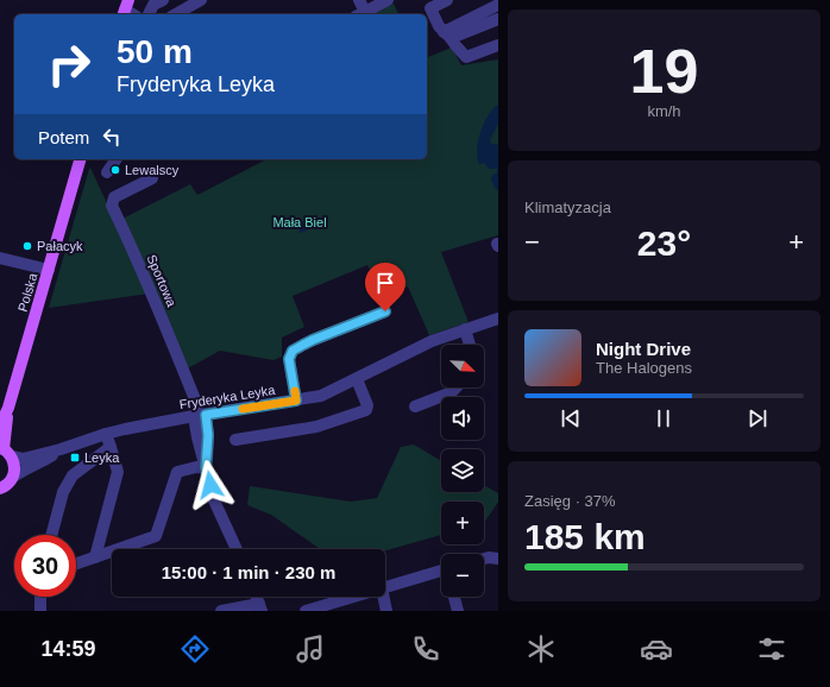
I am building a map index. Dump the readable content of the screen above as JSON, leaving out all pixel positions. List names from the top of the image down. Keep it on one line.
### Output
{"streets":{"main road":["Polska"],"street":["Sportowa","Fryderyka Leyka"]},"crossings":[["Sportowa","Fryderyka Leyka"],["Polska","Fryderyka Leyka"]],"parks":["Mała Biel"],"places":{"other":["Lewalscy","Pałacyk"],"transit":["Leyka"]},"north":"bottom right","page":{"tile":[["19","km/h"],"Klimatyzacja",["Zasięg · 37%","185 km"]],"turn":["50 m","Fryderyka Leyka"],"then":"Potem","heat":["−","23°","+"],"song":["Night Drive","The Halogens"],"map_buttons":["+","−"],"limit":"30","trip":"15:00 · 1 min · 230 m","tabs":"14:59"}}
